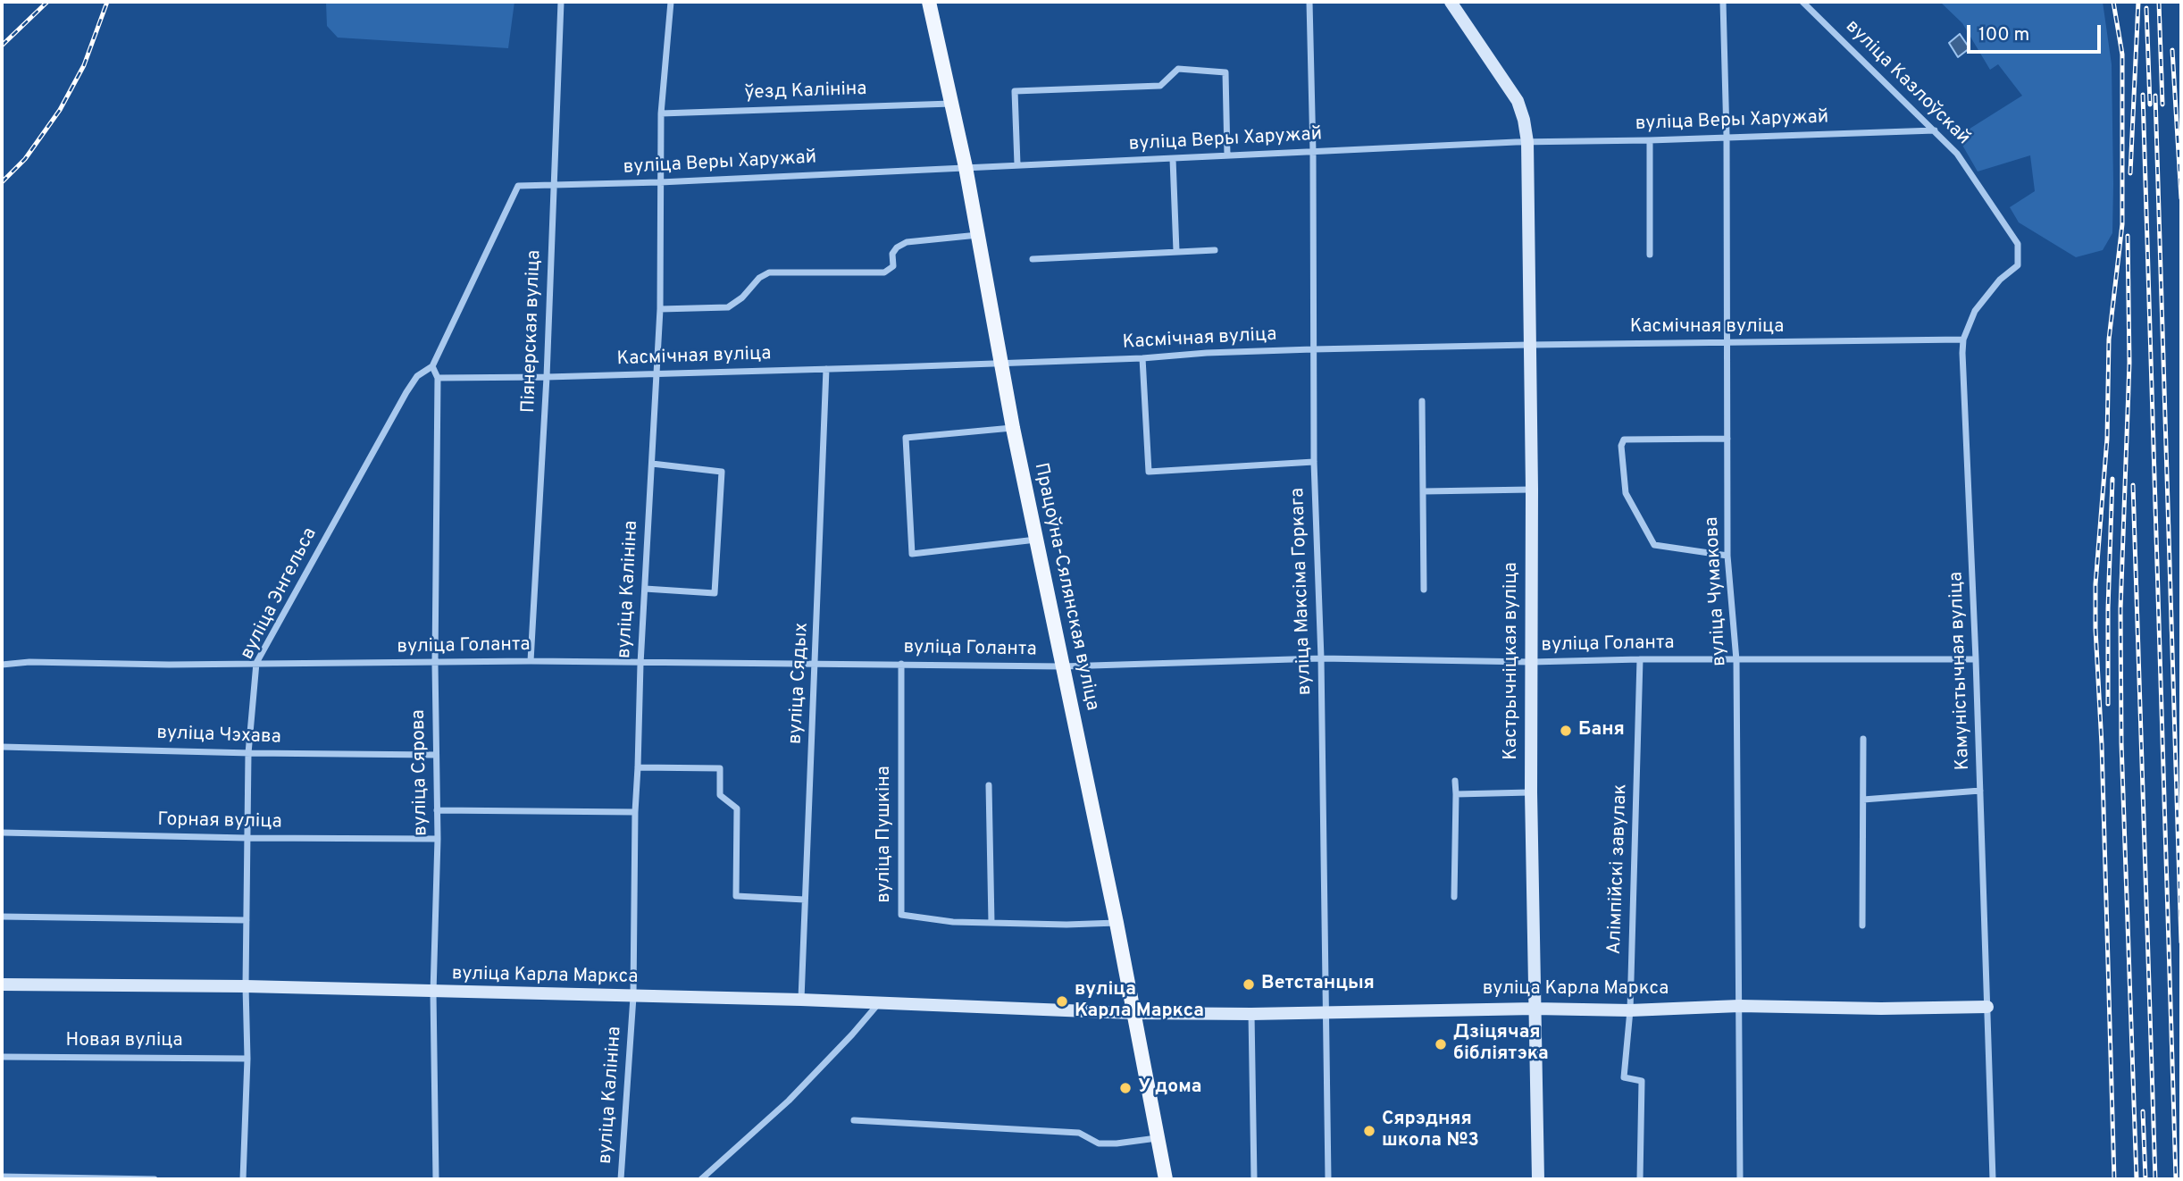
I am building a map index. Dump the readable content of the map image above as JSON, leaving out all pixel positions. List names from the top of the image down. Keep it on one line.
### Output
{"streets":{"main road":["Працоўна-Сялянская вуліца"],"street":["вуліца Казлоўскай","ўезд Калініна","вуліца Веры Харужай","Касмічная вуліца","Піянерская вуліца","вуліца Калініна","вуліца Максіма Горкага","вуліца Чумакова","вуліца Энгельса","вуліца Голанта","Кастрычніцкая вуліца","Камуністычная вуліца","вуліца Сядых","вуліца Чэхава","вуліца Сярова","Горная вуліца","вуліца Пушкіна","Алімпійскі завулак","вуліца Карла Маркса","Новая вуліца"]},"crossings":[["вуліца Казлоўскай","вуліца Веры Харужай"],["вуліца Казлоўскай","Камуністычная вуліца"],["ўезд Калініна","Працоўна-Сялянская вуліца"],["ўезд Калініна","вуліца Калініна"],["вуліца Веры Харужай","Піянерская вуліца"],["вуліца Веры Харужай","Працоўна-Сялянская вуліца"],["вуліца Веры Харужай","вуліца Калініна"],["вуліца Веры Харужай","вуліца Максіма Горкага"],["вуліца Веры Харужай","вуліца Чумакова"],["вуліца Веры Харужай","вуліца Энгельса"],["вуліца Веры Харужай","Кастрычніцкая вуліца"],["Касмічная вуліца","Піянерская вуліца"],["Касмічная вуліца","Працоўна-Сялянская вуліца"],["Касмічная вуліца","вуліца Калініна"],["Касмічная вуліца","вуліца Максіма Горкага"],["Касмічная вуліца","вуліца Чумакова"],["Касмічная вуліца","Кастрычніцкая вуліца"],["Касмічная вуліца","Камуністычная вуліца"],["Касмічная вуліца","вуліца Сядых"],["Касмічная вуліца","вуліца Сярова"],["Піянерская вуліца","вуліца Голанта"],["Працоўна-Сялянская вуліца","вуліца Голанта"],["Працоўна-Сялянская вуліца","вуліца Пушкіна"],["Працоўна-Сялянская вуліца","вуліца Карла Маркса"],["вуліца Калініна","вуліца Голанта"],["вуліца Калініна","вуліца Карла Маркса"],["вуліца Максіма Горкага","вуліца Голанта"],["вуліца Максіма Горкага","вуліца Карла Маркса"],["вуліца Чумакова","вуліца Голанта"],["вуліца Чумакова","вуліца Карла Маркса"],["вуліца Энгельса","вуліца Голанта"],["вуліца Энгельса","вуліца Чэхава"],["вуліца Энгельса","вуліца Сярова"],["вуліца Энгельса","Горная вуліца"],["вуліца Энгельса","вуліца Карла Маркса"],["вуліца Энгельса","Новая вуліца"],["вуліца Голанта","Кастрычніцкая вуліца"],["вуліца Голанта","Камуністычная вуліца"],["вуліца Голанта","вуліца Сядых"],["вуліца Голанта","вуліца Сярова"],["вуліца Голанта","вуліца Пушкіна"],["вуліца Голанта","Алімпійскі завулак"],["Кастрычніцкая вуліца","вуліца Карла Маркса"],["Камуністычная вуліца","вуліца Карла Маркса"],["вуліца Сядых","вуліца Карла Маркса"],["вуліца Чэхава","вуліца Сярова"],["вуліца Сярова","Горная вуліца"],["вуліца Сярова","вуліца Карла Маркса"],["Алімпійскі завулак","вуліца Карла Маркса"]],"places":["Баня","Ветстанцыя","вуліца Карла Маркса","Дзіцячая бібліятэка","У дома","Сярэдняя школа №3"],"scale_bar":"100 m"}
